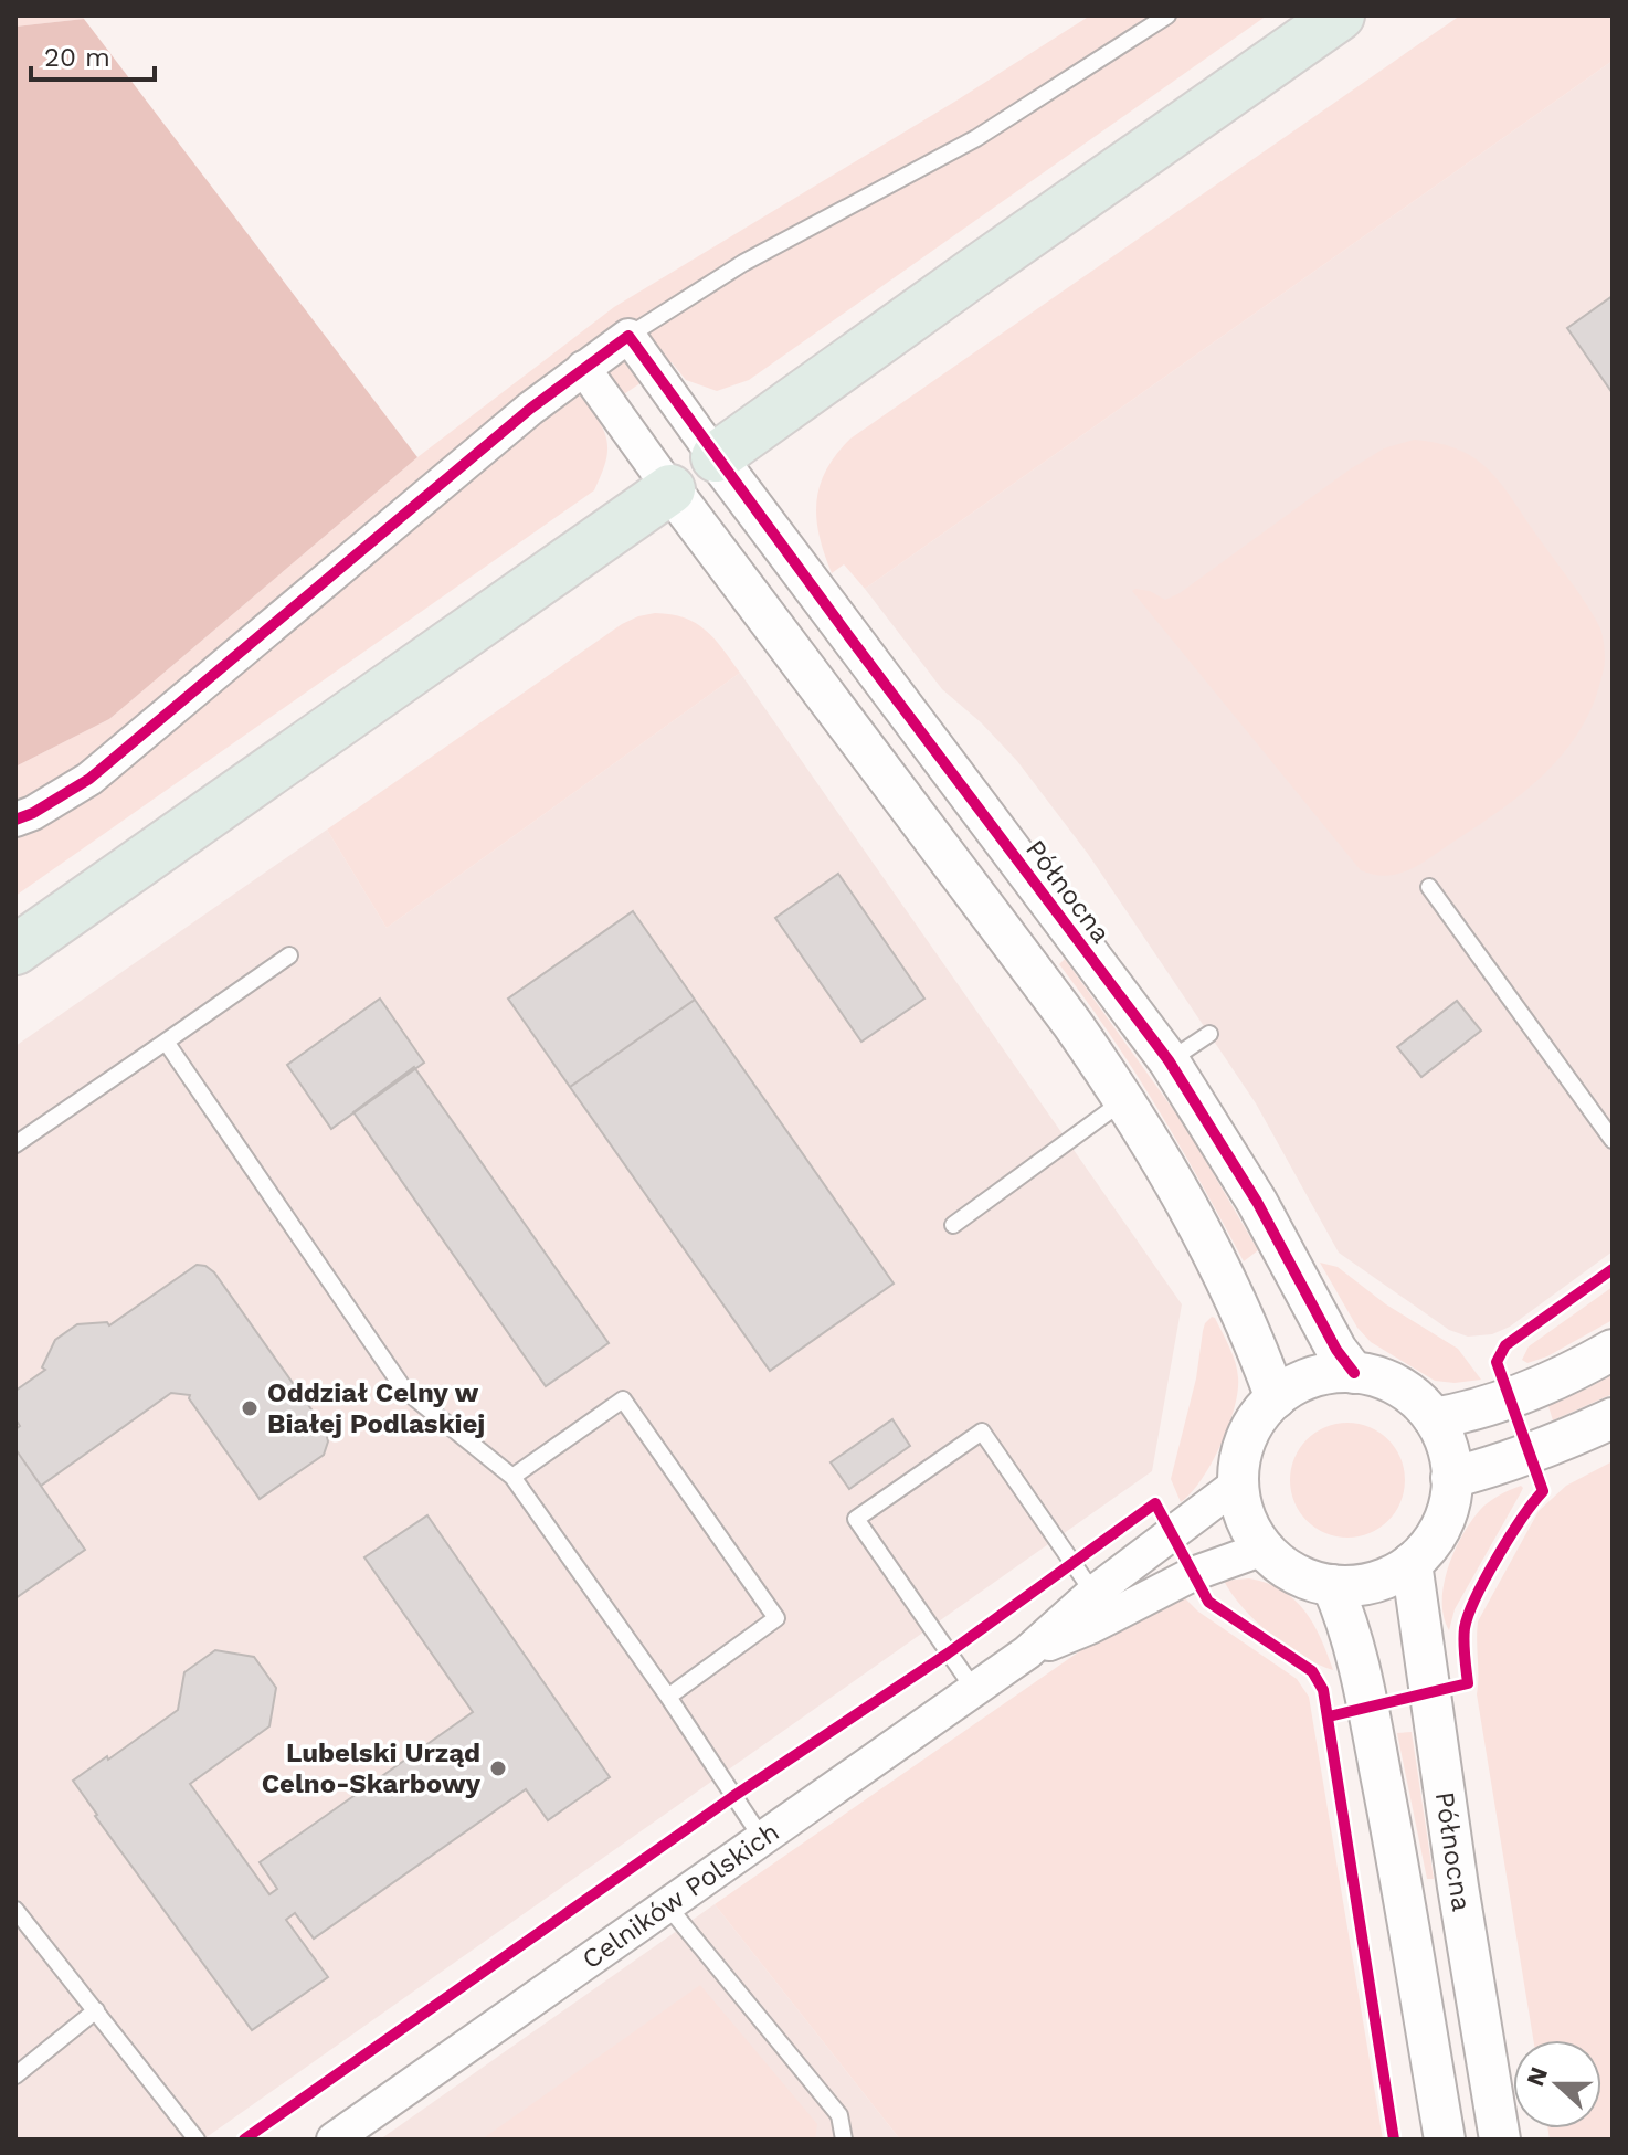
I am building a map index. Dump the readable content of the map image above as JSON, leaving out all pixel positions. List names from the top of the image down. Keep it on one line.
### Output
{"streets":{"street":["Północna","Celników Polskich"]},"crossings":[["Północna","Celników Polskich"]],"places":["Oddział Celny w Białej Podlaskiej","Lubelski Urząd Celno-Skarbowy"],"scale_bar":"20 m","north":"left"}
